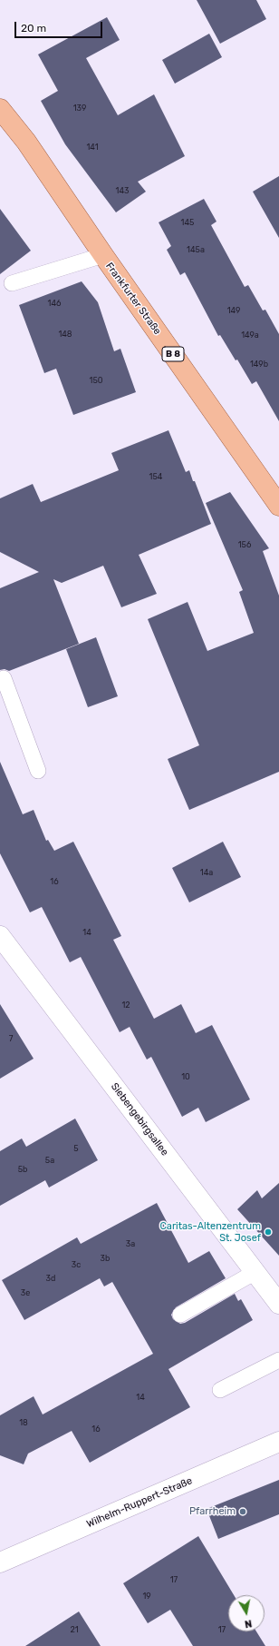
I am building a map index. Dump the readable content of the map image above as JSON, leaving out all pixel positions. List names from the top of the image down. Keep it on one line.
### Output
{"streets":{"main road":["Frankfurter Straße","B 8"],"street":["Siebengebirgsallee","Wilhelm-Ruppert-Straße"]},"places":["Caritas-Altenzentrum St. Josef","Pfarrheim"],"house_numbers":["139","141","143","145","145a","146","149","148","149a","149b","150","154","156","14a","16","14","12","7","10","5","5a","5b","3a","3b","3c","3d","3e","14","18","16","17","19","21","17"],"scale_bar":"20 m","north":"bottom"}
